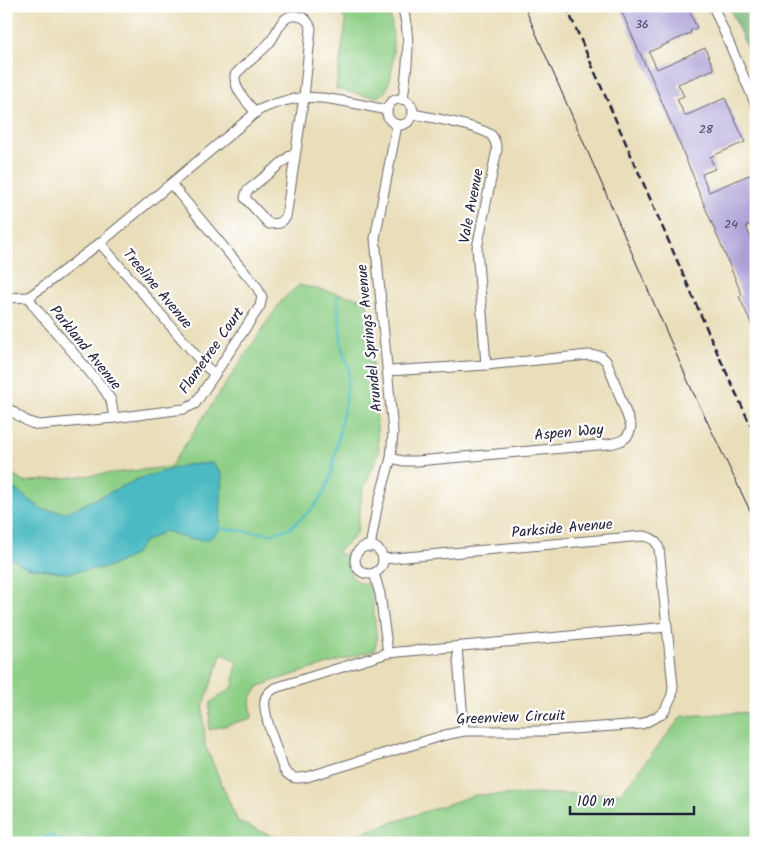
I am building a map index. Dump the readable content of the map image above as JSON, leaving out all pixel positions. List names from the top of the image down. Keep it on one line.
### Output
{"streets":{"street":["Vale Avenue","Treeline Avenue","Arundel Springs Avenue","Parkland Avenue","Flametree Court","Aspen Way","Parkside Avenue","Greenview Circuit"]},"crossings":[["Vale Avenue","Arundel Springs Avenue"],["Vale Avenue","Aspen Way"],["Treeline Avenue","Flametree Court"],["Arundel Springs Avenue","Aspen Way"],["Arundel Springs Avenue","Parkside Avenue"],["Parkland Avenue","Flametree Court"],["Parkside Avenue","Greenview Circuit"]],"house_numbers":["36","28","24"],"scale_bar":"100 m"}
